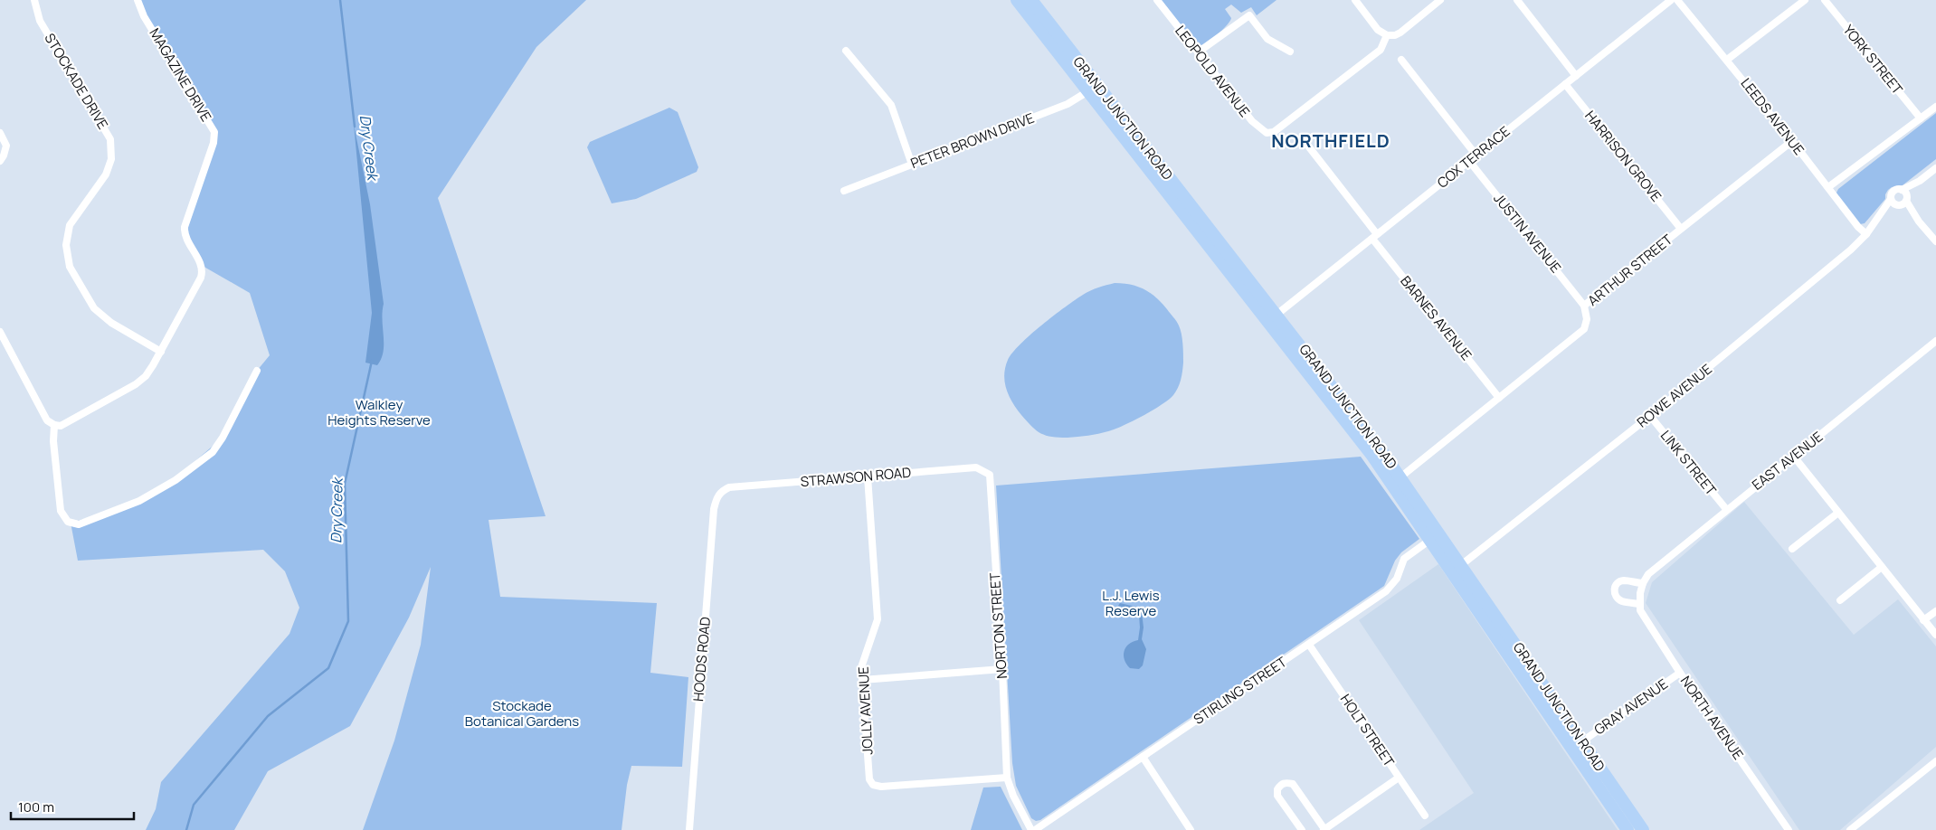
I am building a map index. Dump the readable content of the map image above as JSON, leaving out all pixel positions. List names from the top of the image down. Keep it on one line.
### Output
{"streets":{"highway":["GRAND JUNCTION ROAD"],"street":["YORK STREET","LEOPOLD AVENUE","MAGAZINE DRIVE","STOCKADE DRIVE","LEEDS AVENUE","PETER BROWN DRIVE","HARRISON GROVE","COX TERRACE","JUSTIN AVENUE","ARTHUR STREET","BARNES AVENUE","ROWE AVENUE","EAST AVENUE","LINK STREET","STRAWSON ROAD","NORTON STREET","HOODS ROAD","STIRLING STREET","GRAY AVENUE","JOLLY AVENUE","NORTH AVENUE","HOLT STREET"]},"crossings":[["MAGAZINE DRIVE","STOCKADE DRIVE"],["LEEDS AVENUE","ARTHUR STREET"],["LEEDS AVENUE","ROWE AVENUE"],["GRAND JUNCTION ROAD","PETER BROWN DRIVE"],["GRAND JUNCTION ROAD","COX TERRACE"],["GRAND JUNCTION ROAD","ARTHUR STREET"],["GRAND JUNCTION ROAD","ROWE AVENUE"],["GRAND JUNCTION ROAD","STIRLING STREET"],["GRAND JUNCTION ROAD","GRAY AVENUE"],["HARRISON GROVE","COX TERRACE"],["HARRISON GROVE","ARTHUR STREET"],["COX TERRACE","JUSTIN AVENUE"],["COX TERRACE","BARNES AVENUE"],["JUSTIN AVENUE","ARTHUR STREET"],["ARTHUR STREET","BARNES AVENUE"],["ROWE AVENUE","LINK STREET"],["EAST AVENUE","LINK STREET"],["EAST AVENUE","NORTH AVENUE"],["STRAWSON ROAD","NORTON STREET"],["STRAWSON ROAD","HOODS ROAD"],["STRAWSON ROAD","JOLLY AVENUE"],["NORTON STREET","JOLLY AVENUE"],["STIRLING STREET","HOLT STREET"],["GRAY AVENUE","NORTH AVENUE"]],"districts":["NORTHFIELD"],"water":["Dry Creek"],"parks":["Walkley Heights Reserve","L.J. Lewis Reserve","Stockade Botanical Gardens"],"scale_bar":"100 m"}
